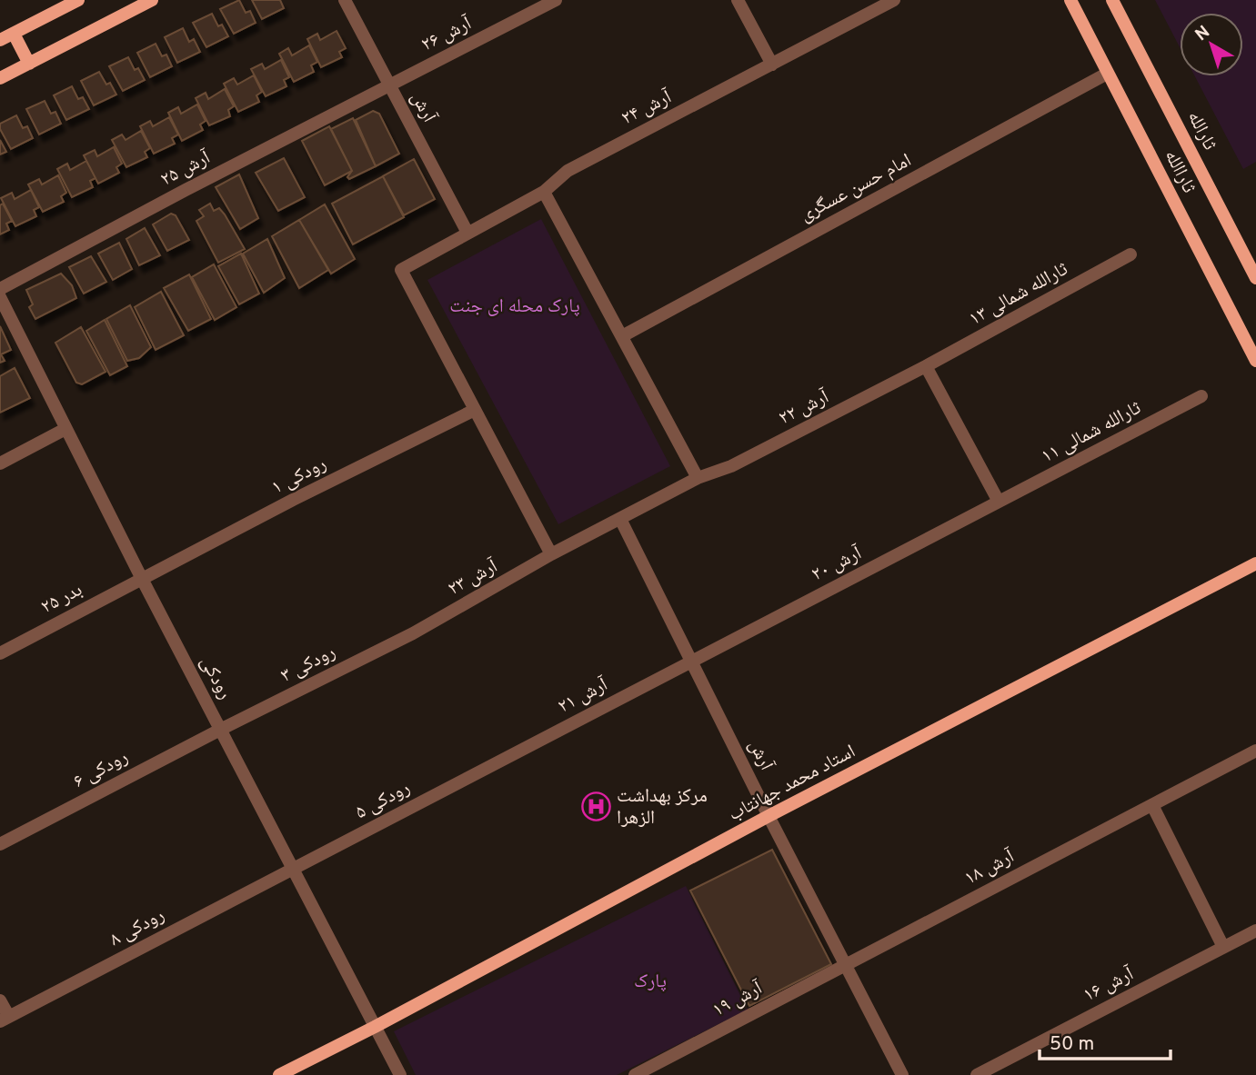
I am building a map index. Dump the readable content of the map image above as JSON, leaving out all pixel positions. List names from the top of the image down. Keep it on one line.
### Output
{"streets":{"street":["آرش ۲۶","آرش","آرش ۲۴","ثارالله","آرش ۲۵","ثاراالله","امام حسن عسگری","ثارالله شمالی ۱۳","آرش ۲۲","ثارالله شمالی ۱۱","رودکی ۱","آرش ۲۰","آرش ۲۳","بدر ۲۵","رودکی ۳","رودکی","آرش ۲۱","رودکی ۶","استاد محمد جهانتاب","رودکی ۵","آرش ۱۸","رودکی ۸","آرش ۱۶","آرش ۱۹"]},"crossings":[["آرش ۲۶","آرش"],["آرش ۲۶","آرش ۲۵"],["آرش","آرش ۲۴"],["آرش","آرش ۲۵"],["آرش","آرش ۲۲"],["آرش","آرش ۲۰"],["آرش","آرش ۲۳"],["آرش","آرش ۲۱"],["آرش","استاد محمد جهانتاب"],["آرش","آرش ۱۸"],["آرش","آرش ۱۹"],["آرش ۲۴","رودکی ۱"],["ثاراالله","امام حسن عسگری"],["ثارالله شمالی ۱۳","آرش ۲۲"],["آرش ۲۲","آرش ۲۳"],["ثارالله شمالی ۱۱","آرش ۲۰"],["رودکی ۱","بدر ۲۵"],["رودکی ۱","رودکی"],["آرش ۲۰","آرش ۲۱"],["آرش ۲۳","رودکی ۳"],["بدر ۲۵","رودکی"],["رودکی ۳","رودکی"],["رودکی ۳","رودکی ۶"],["رودکی","رودکی ۶"],["رودکی","استاد محمد جهانتاب"],["رودکی","رودکی ۵"],["رودکی","رودکی ۸"],["آرش ۲۱","رودکی ۵"],["رودکی ۵","رودکی ۸"],["آرش ۱۸","آرش ۱۹"]],"parks":["پارک محله ای جنت","پارک"],"places":{"hospital":["مرکز بهداشت الزهرا"]},"scale_bar":"50 m","north":"top left"}
